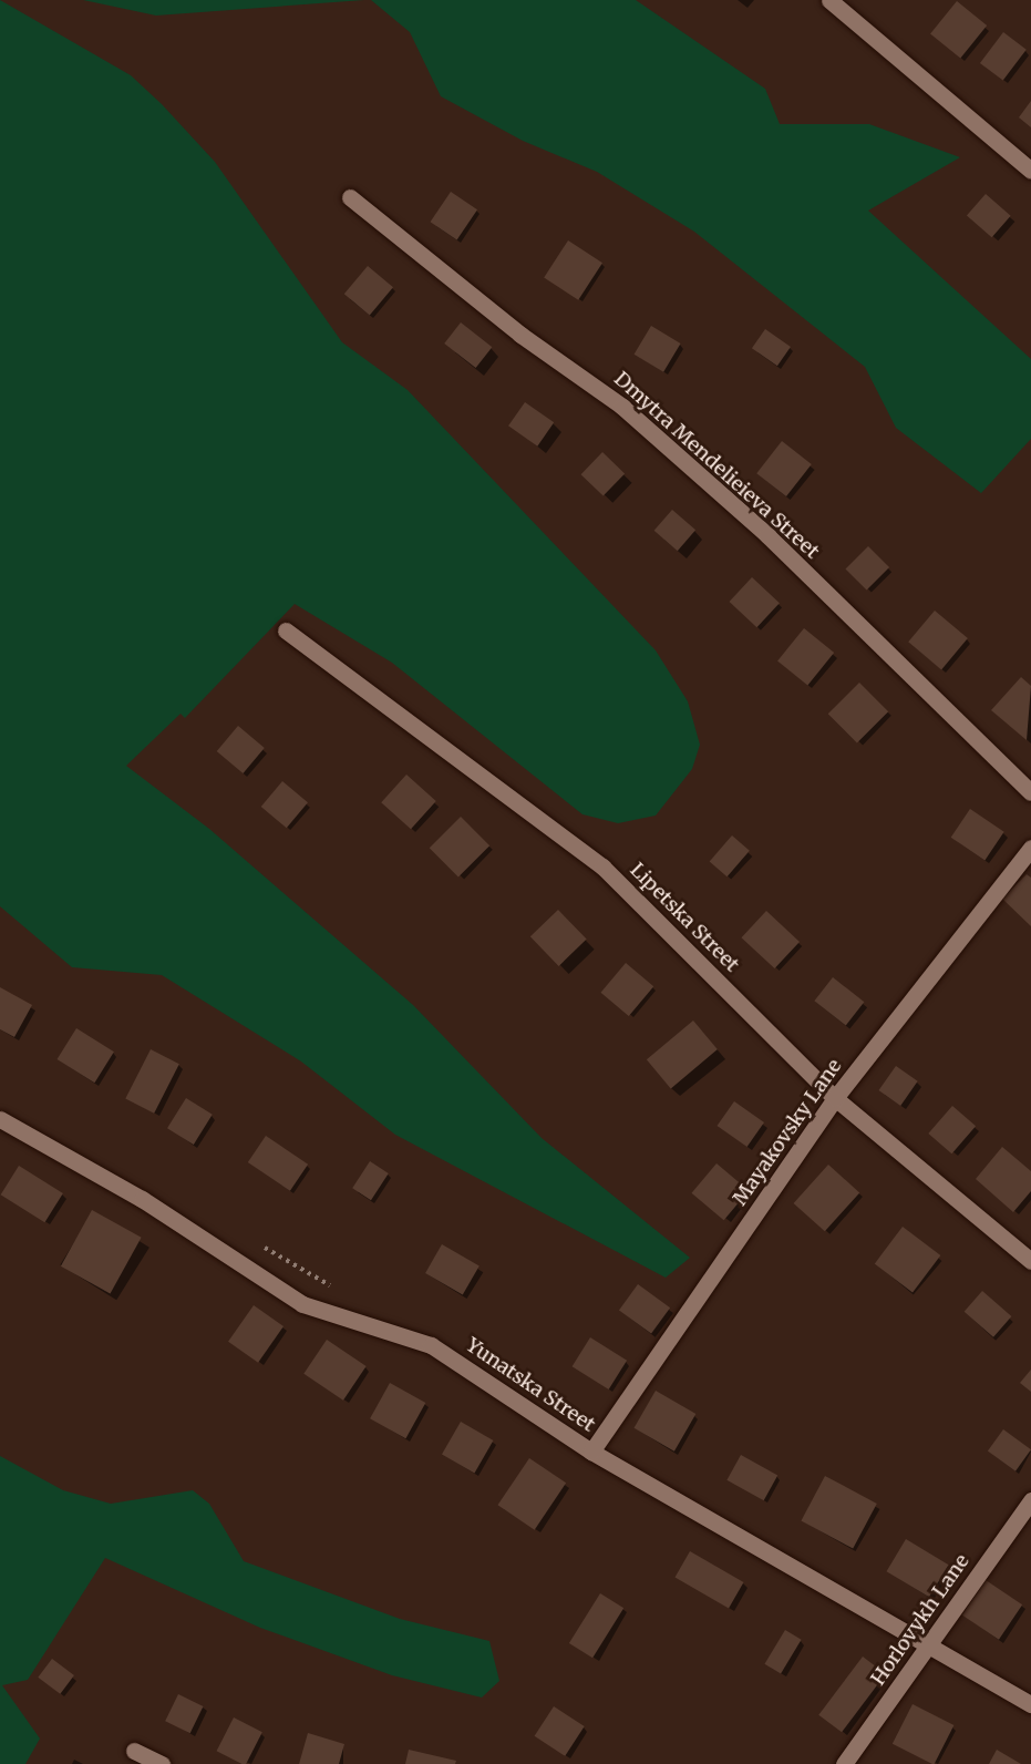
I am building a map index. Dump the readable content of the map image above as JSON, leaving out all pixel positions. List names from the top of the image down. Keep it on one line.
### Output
{"streets":{"street":["Dmytra Mendelieieva Street","Lipetska Street","Mayakovsky Lane","Yunatska Street","Horlovykh Lane"]},"crossings":[["Lipetska Street","Mayakovsky Lane"],["Mayakovsky Lane","Yunatska Street"],["Yunatska Street","Horlovykh Lane"]]}
